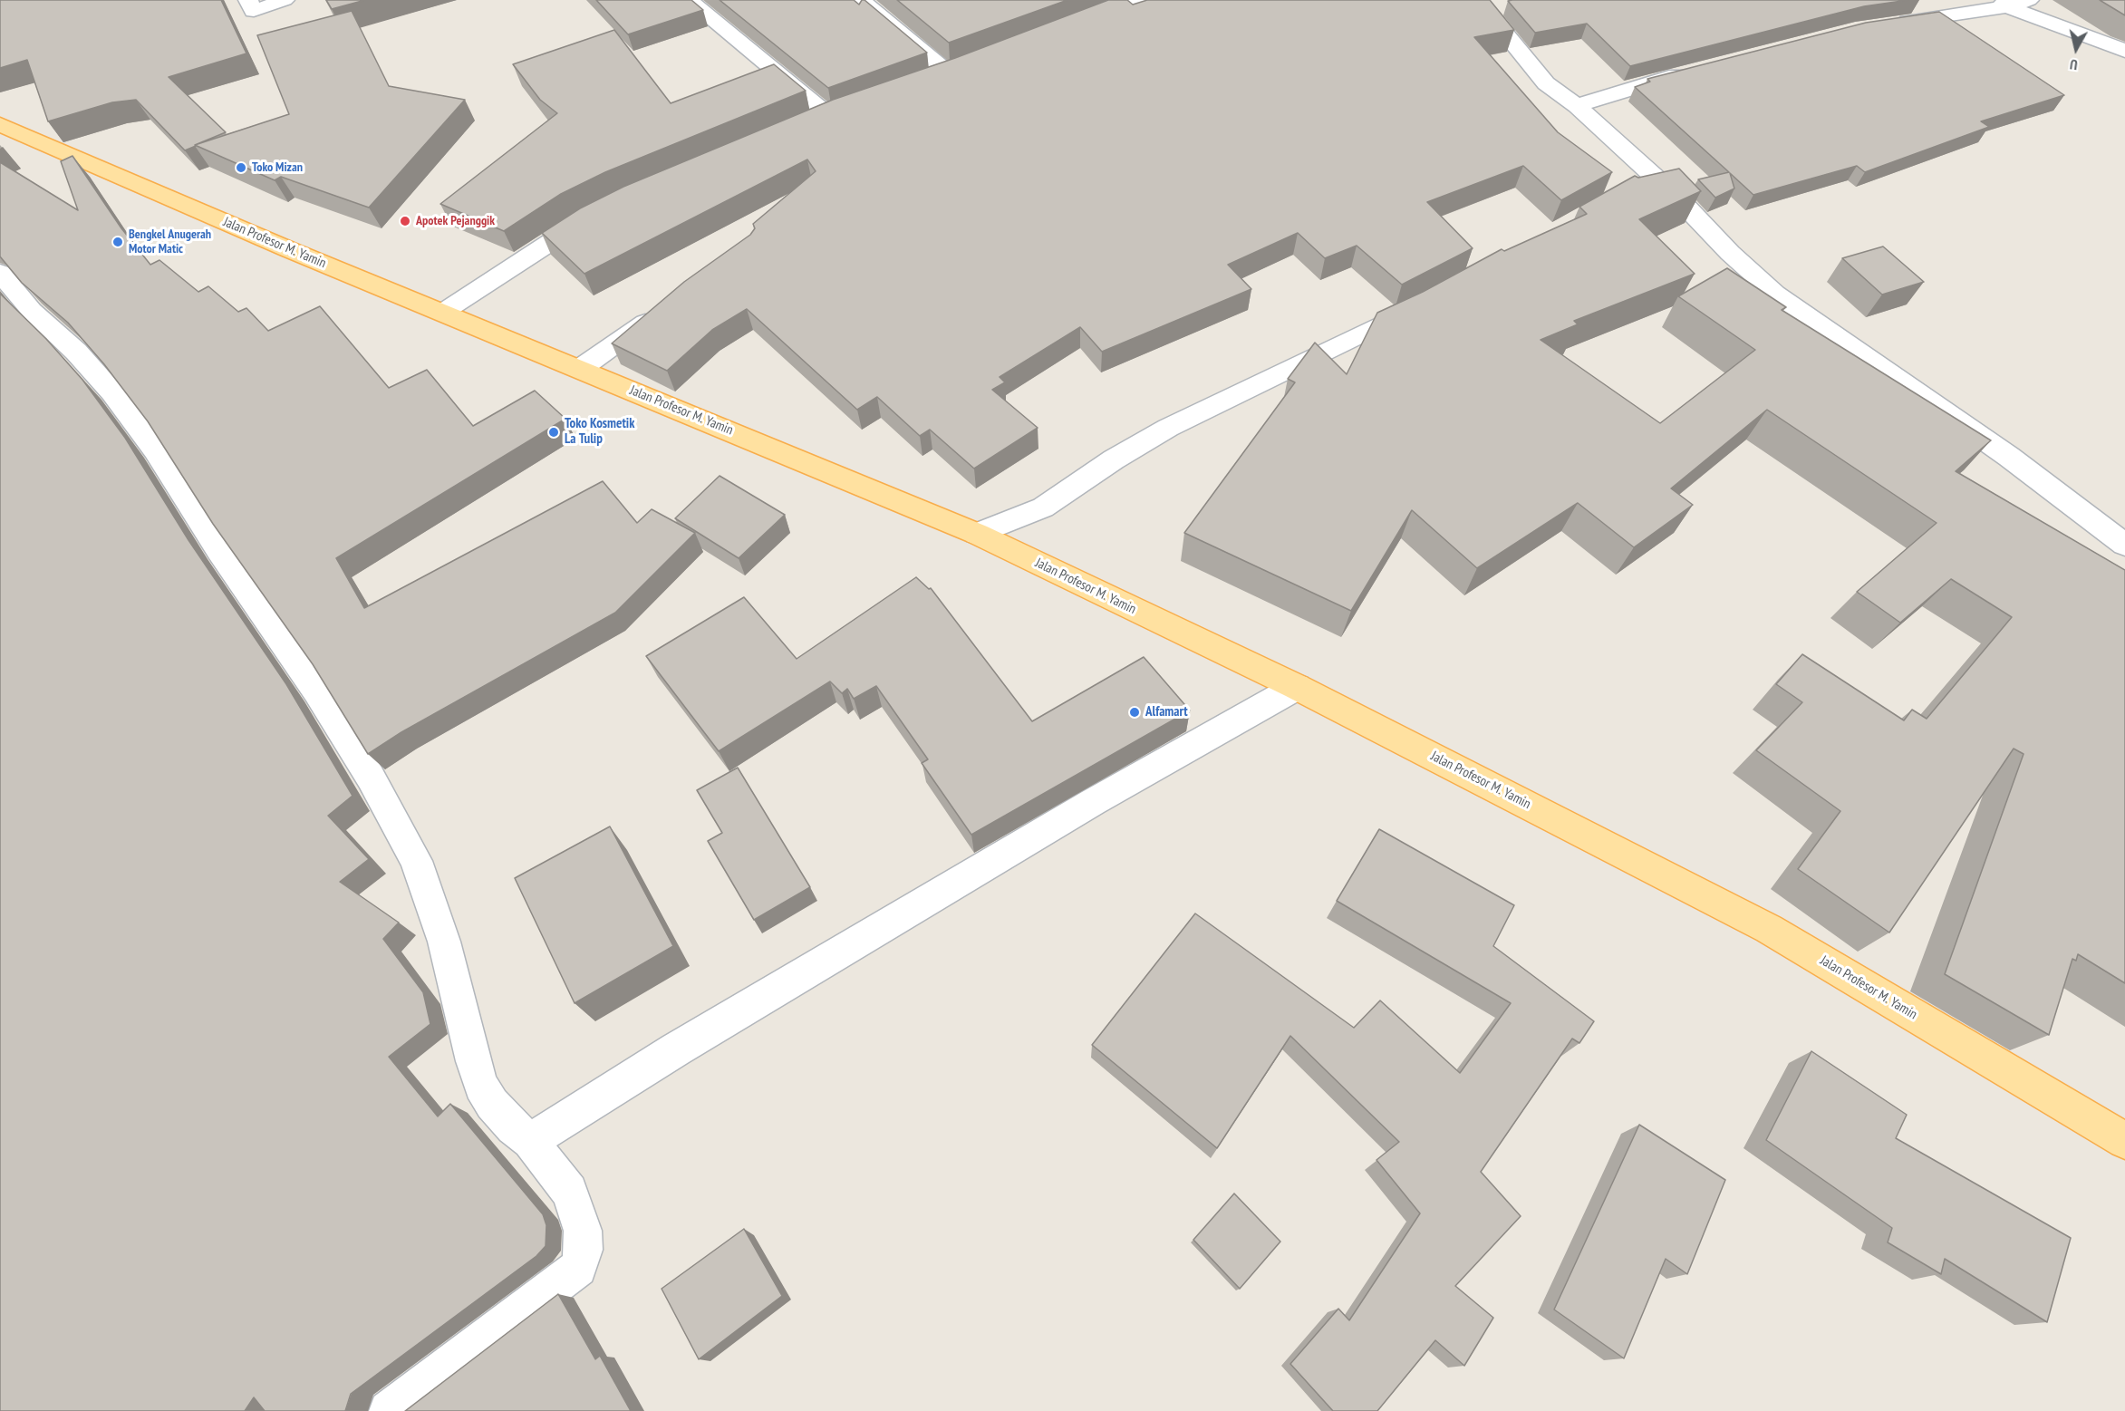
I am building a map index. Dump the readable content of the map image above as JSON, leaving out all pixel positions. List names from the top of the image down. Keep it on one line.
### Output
{"streets":{"main road":["Jalan Profesor M. Yamin"]},"places":["Toko Mizan","Apotek Pejanggik","Bengkel Anugerah Motor Matic","Toko Kosmetik La Tulip","Alfamart"],"north":"bottom"}
